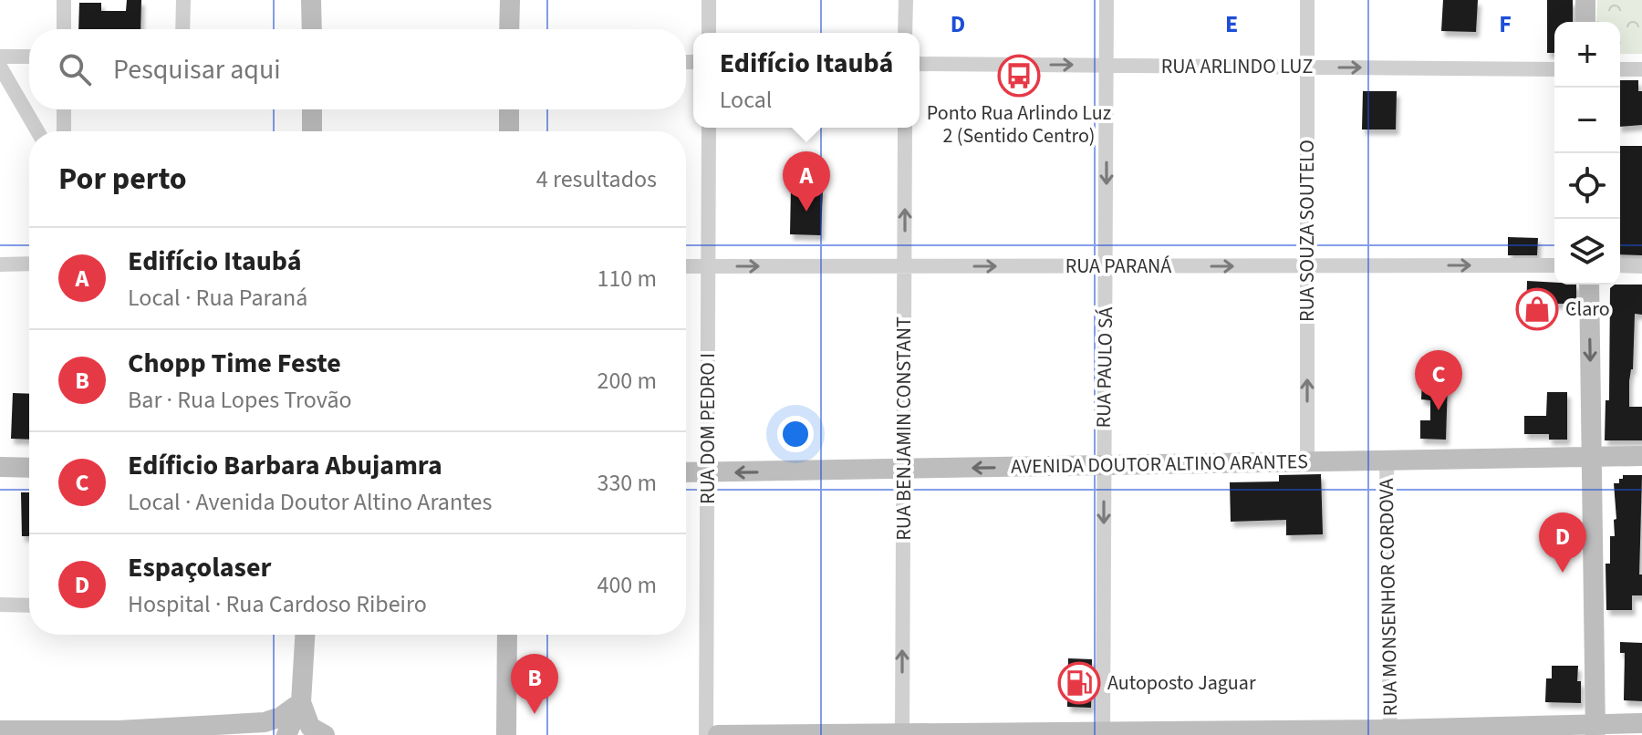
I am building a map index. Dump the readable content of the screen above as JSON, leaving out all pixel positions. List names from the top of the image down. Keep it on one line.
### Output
{"streets":{"street":["RUA ARLINDO LUZ","RUA SOUZA SOUTELO","RUA PARANÁ","RUA PAULO SÁ","RUA DOM PEDRO I","RUA BENJAMIN CONSTANT","AVENIDA DOUTOR ALTINO ARANTES","RUA MONSENHOR CORDOVA"]},"crossings":[["RUA ARLINDO LUZ","RUA SOUZA SOUTELO"],["RUA ARLINDO LUZ","RUA PAULO SÁ"],["RUA SOUZA SOUTELO","RUA PARANÁ"],["RUA SOUZA SOUTELO","AVENIDA DOUTOR ALTINO ARANTES"],["RUA PARANÁ","RUA PAULO SÁ"],["RUA PARANÁ","RUA DOM PEDRO I"],["RUA PARANÁ","RUA BENJAMIN CONSTANT"],["RUA PAULO SÁ","AVENIDA DOUTOR ALTINO ARANTES"],["RUA DOM PEDRO I","AVENIDA DOUTOR ALTINO ARANTES"],["RUA BENJAMIN CONSTANT","AVENIDA DOUTOR ALTINO ARANTES"],["AVENIDA DOUTOR ALTINO ARANTES","RUA MONSENHOR CORDOVA"]],"one_way":["RUA ARLINDO LUZ","RUA SOUZA SOUTELO","RUA PARANÁ","RUA PAULO SÁ","RUA BENJAMIN CONSTANT","AVENIDA DOUTOR ALTINO ARANTES"],"places":{"bus stop":["Ponto Rua Arlindo Luz 2 (Sentido Centro)"],"shop":["Claro"],"fuel station":["Autoposto Jaguar"]},"page":{"map_buttons":["+","−"],"search":"Pesquisar aqui","popup":["Edifício Itaubá","Local"],"heading":["Por perto","4 resultados"],"pins":["A","C","D","B"],"list":[{"mark":"A","name":"Edifício Itaubá","note":"Local · Rua Paraná","value":"110 m"},{"mark":"B","name":"Chopp Time Feste","note":"Bar · Rua Lopes Trovão","value":"200 m"},{"mark":"C","name":"Edíficio Barbara Abujamra","note":"Local · Avenida Doutor Altino Arantes","value":"330 m"},{"mark":"D","name":"Espaçolaser","note":"Hospital · Rua Cardoso Ribeiro","value":"400 m"}]},"grid":{"columns":["D","E","F"]}}
